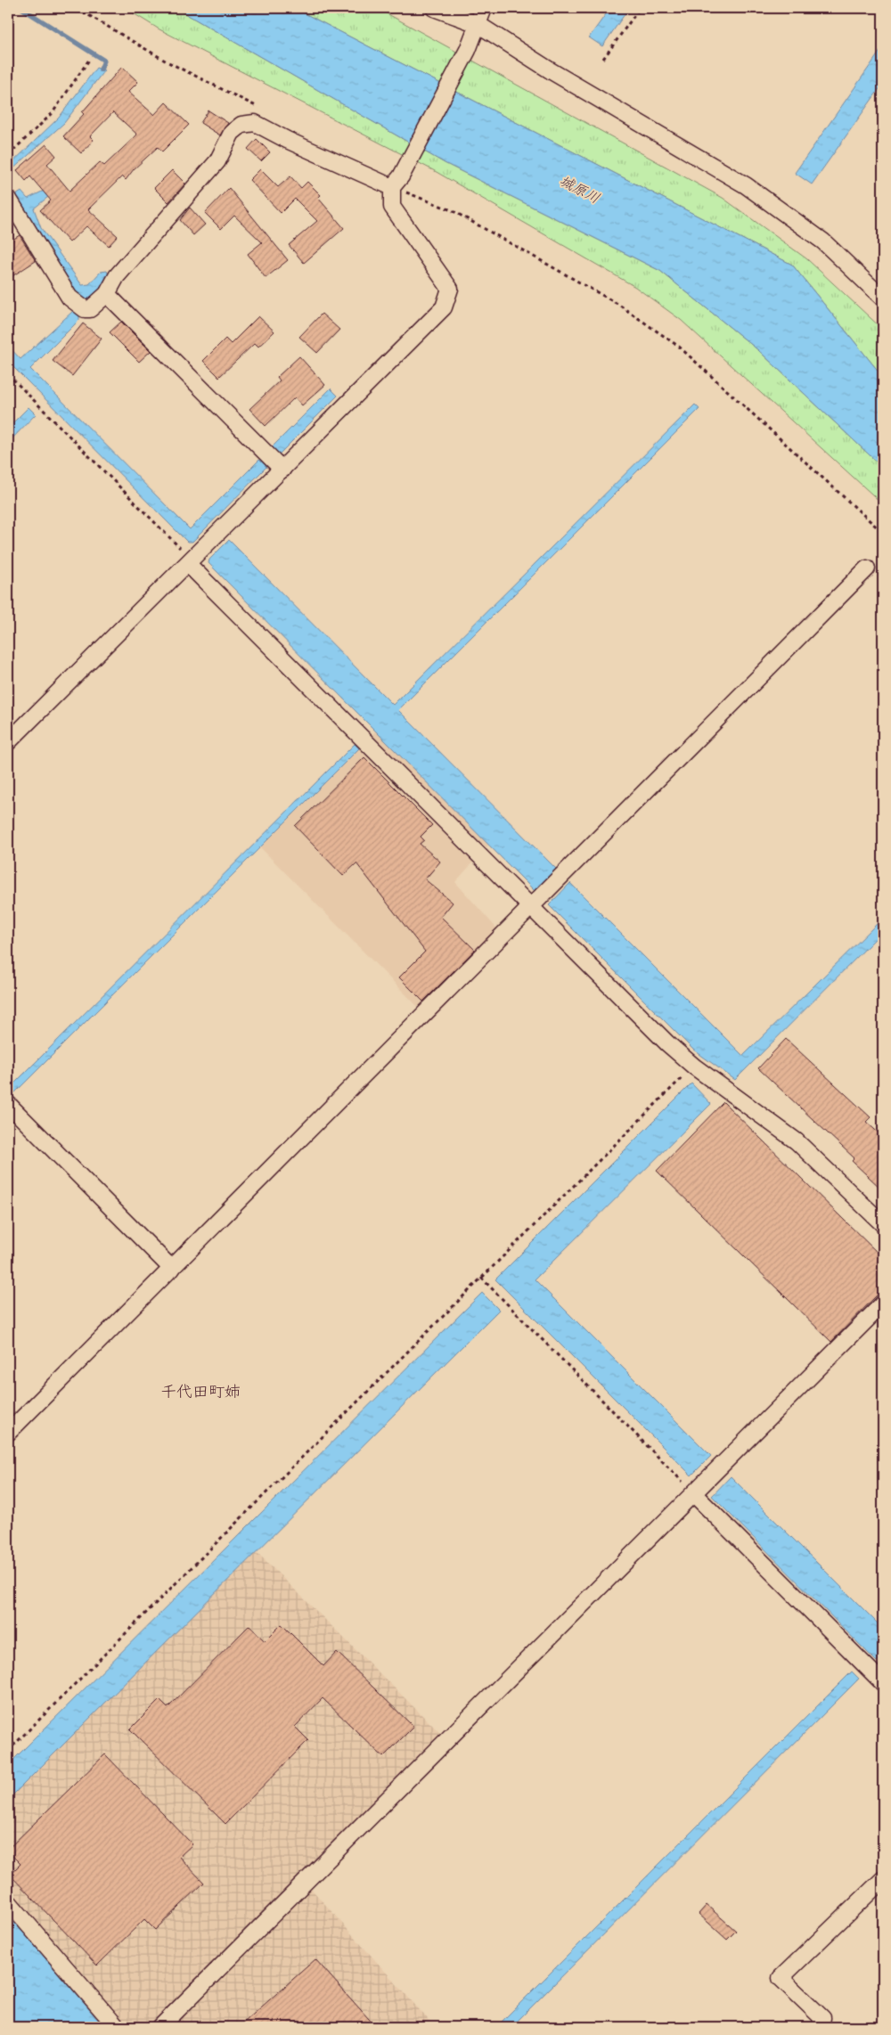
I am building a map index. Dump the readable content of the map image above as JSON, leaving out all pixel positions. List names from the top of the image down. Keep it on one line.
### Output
{"districts":["千代田町姉"],"water":["城原川"]}
